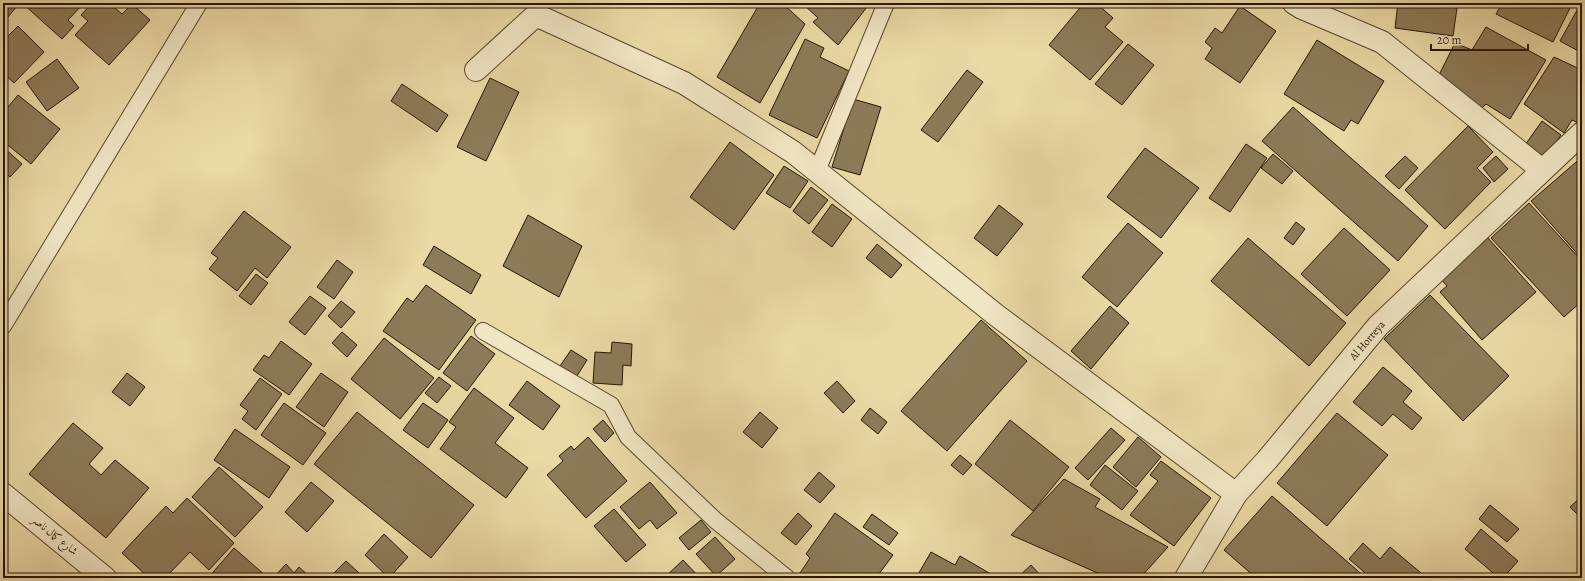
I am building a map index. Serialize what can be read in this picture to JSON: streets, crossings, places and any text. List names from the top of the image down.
{
  "streets": {
    "street": ["Al Horreya", "شارع كمال ناصر"]
  },
  "scale_bar": "20 m"
}
